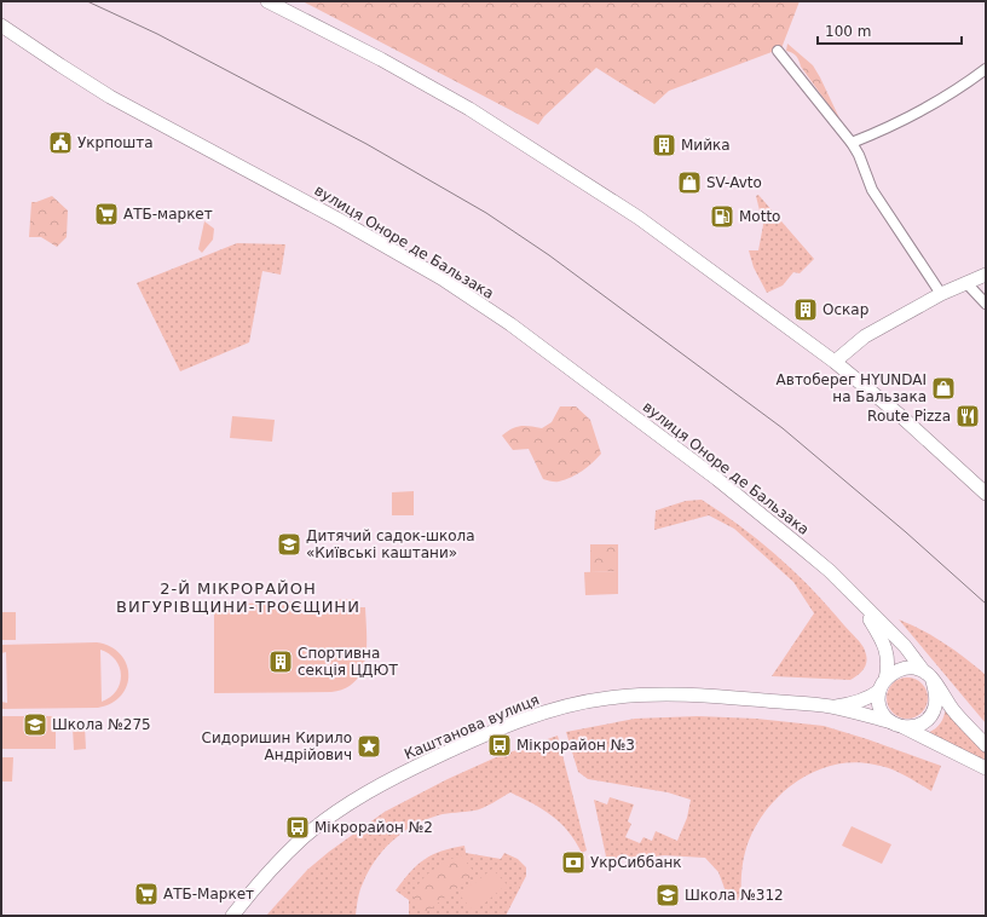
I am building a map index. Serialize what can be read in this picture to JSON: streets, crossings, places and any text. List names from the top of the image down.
{
  "streets": {
    "street": ["вулиця Оноре де Бальзака", "Каштанова вулиця"]
  },
  "crossings": [
    ["вулиця Оноре де Бальзака", "Каштанова вулиця"]
  ],
  "districts": ["2-Й МІКРОРАЙОН ВИГУРІВЩИНИ-ТРОЄЩИНИ"],
  "places": {
    "public building": ["Укрпошта"],
    "building": ["Мийка", "Оскар", "Спортивна секція ЦДЮТ"],
    "shop": ["SV-Avto", "Автоберег HYUNDAI на Бальзака"],
    "supermarket": ["АТБ-маркет", "АТБ-Маркет"],
    "fuel station": ["Motto"],
    "restaurant": ["Route Pizza"],
    "school or university": ["Дитячий садок-школа «Київські каштани»", "Школа №275", "Школа №312"],
    "bus stop": ["Мікрорайон №3", "Мікрорайон №2"],
    "place": ["Сидоришин Кирило Андрійович"],
    "bank": ["УкрСиббанк"]
  },
  "scale_bar": "100 m"
}
